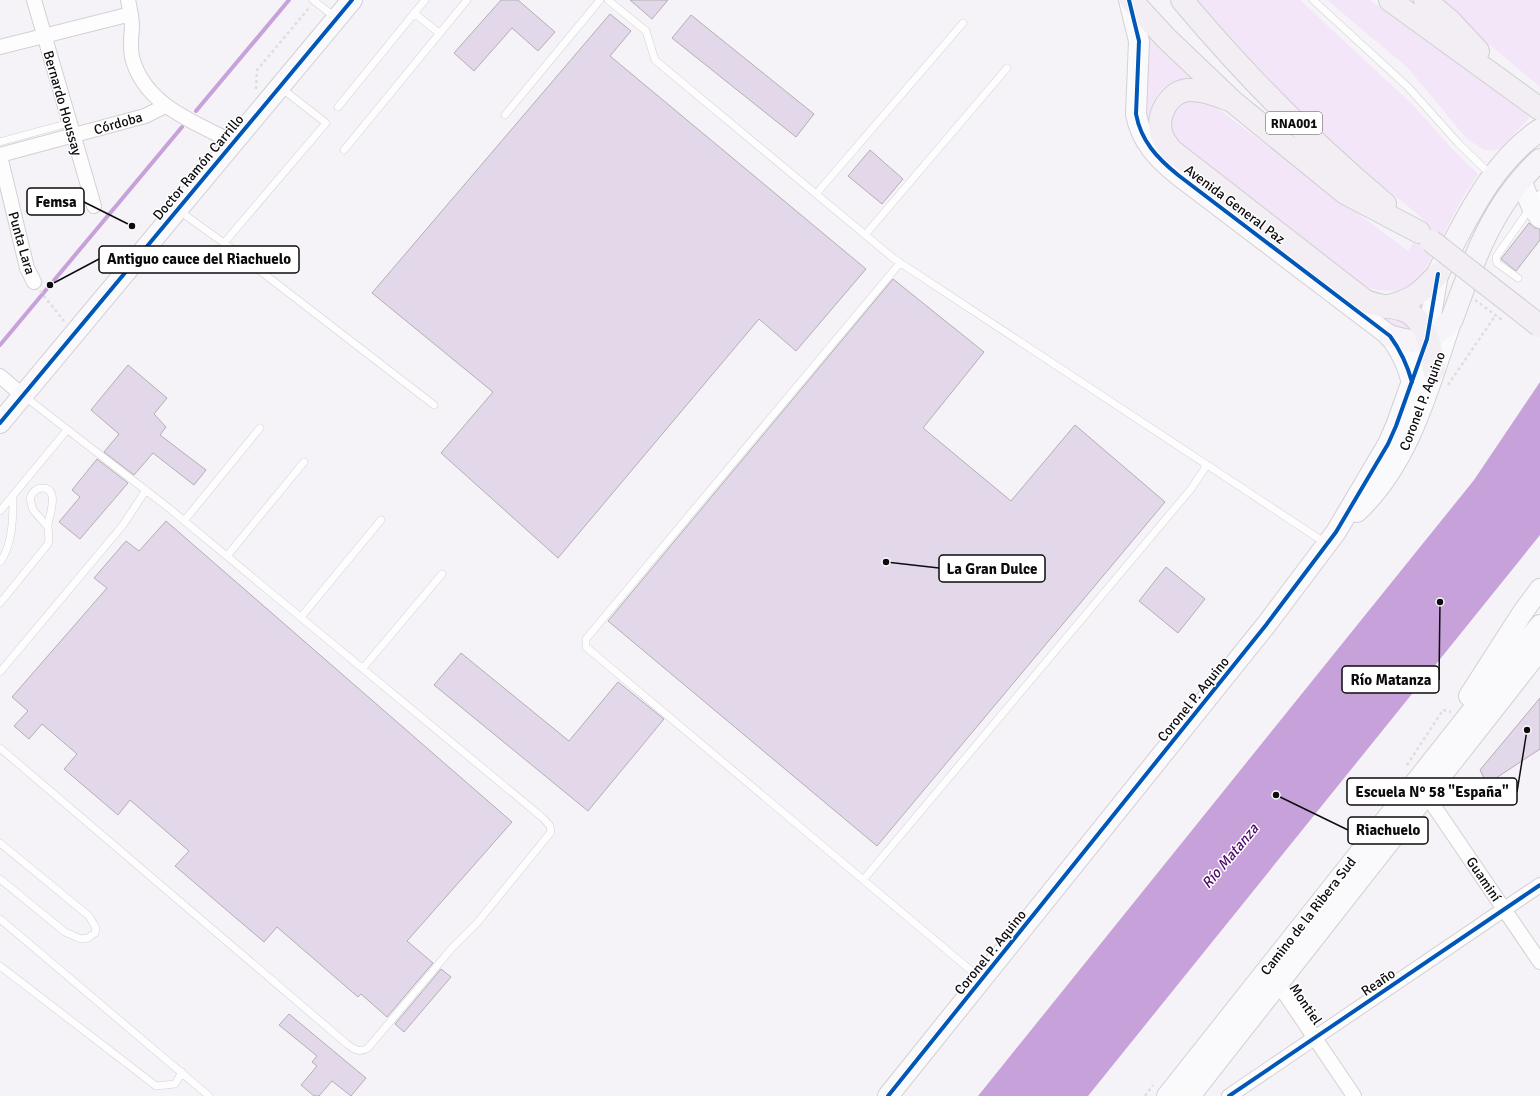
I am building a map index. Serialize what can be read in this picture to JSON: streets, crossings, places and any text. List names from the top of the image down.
{
  "streets": {
    "highway": ["RNA001"],
    "street": [
      "Bernardo Houssay",
      "Córdoba",
      "Doctor Ramón Carrillo",
      "Avenida General Paz",
      "Punta Lara",
      "Coronel P. Aquino",
      "Guaminí",
      "Camino de la Ribera Sud",
      "Reaño",
      "Montiel"
    ]
  },
  "crossings": [
    ["Bernardo Houssay", "Córdoba"],
    ["Córdoba", "Punta Lara"],
    ["Avenida General Paz", "Coronel P. Aquino"],
    ["Guaminí", "Camino de la Ribera Sud"],
    ["Guaminí", "Reaño"],
    ["Camino de la Ribera Sud", "Montiel"],
    ["Reaño", "Montiel"]
  ],
  "water": ["Río Matanza"],
  "places": [
    "Femsa",
    "Antiguo cauce del Riachuelo",
    "La Gran Dulce",
    "Río Matanza",
    "Escuela N° 58 \"España\"",
    "Riachuelo"
  ]
}
